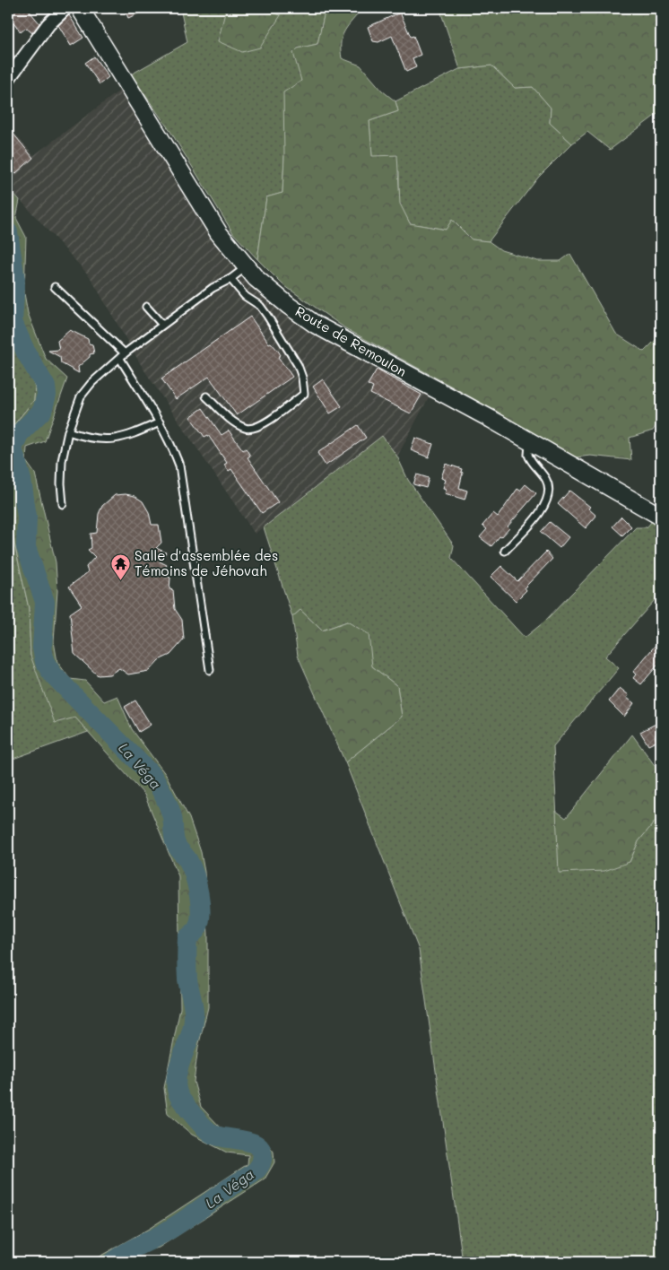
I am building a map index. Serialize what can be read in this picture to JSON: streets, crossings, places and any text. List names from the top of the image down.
{
  "streets": {
    "main road": ["Route de Remoulon"]
  },
  "water": ["La Véga"],
  "places": {
    "temple": ["Salle d'assemblée des Témoins de Jéhovah"]
  }
}
